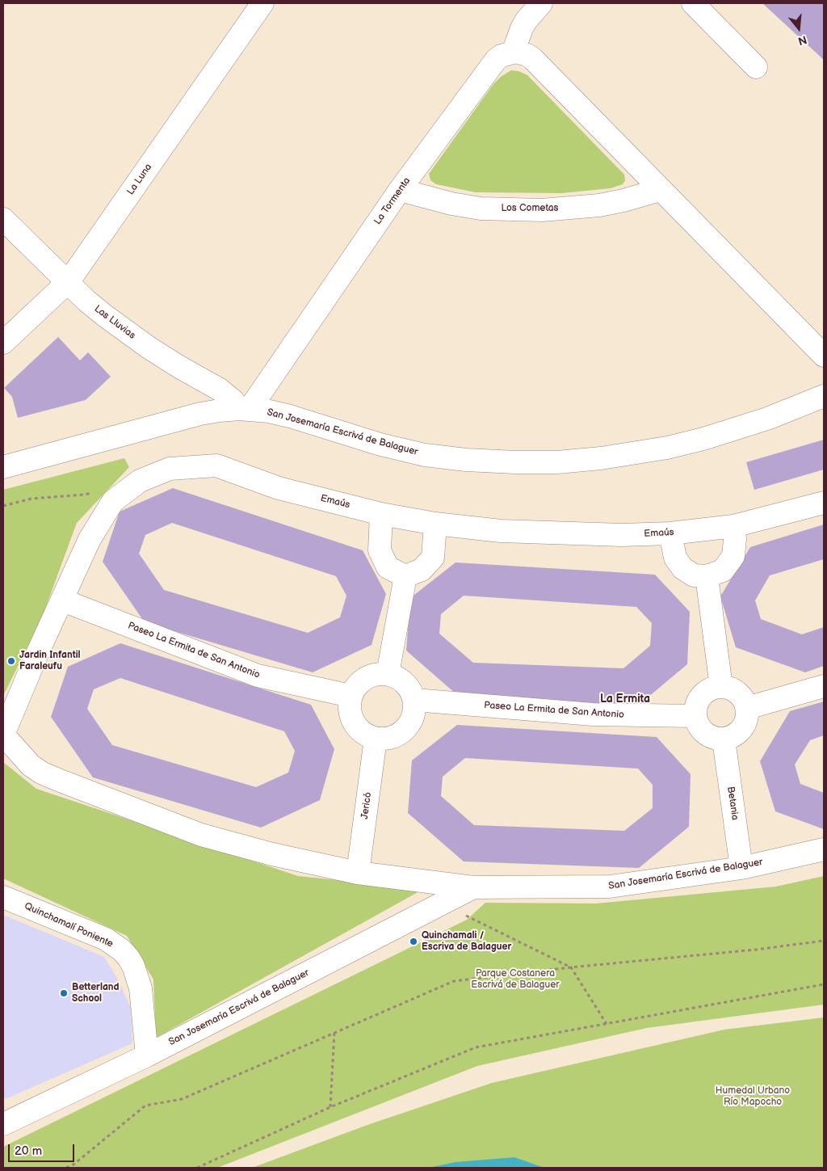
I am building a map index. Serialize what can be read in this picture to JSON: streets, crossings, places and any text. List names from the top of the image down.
{
  "streets": {
    "street": [
      "La Luna",
      "La Tormenta",
      "Los Cometas",
      "Las Lluvias",
      "San Josemaría Escrivá de Balaguer",
      "Emaús",
      "Paseo La Ermita de San Antonio",
      "Betania",
      "Jericó",
      "Quinchamalí Poniente"
    ]
  },
  "crossings": [
    ["La Luna", "Las Lluvias"],
    ["La Tormenta", "Los Cometas"],
    ["La Tormenta", "Las Lluvias"],
    ["La Tormenta", "San Josemaría Escrivá de Balaguer"],
    ["Las Lluvias", "San Josemaría Escrivá de Balaguer"],
    ["San Josemaría Escrivá de Balaguer", "Emaús"],
    ["San Josemaría Escrivá de Balaguer", "Betania"],
    ["San Josemaría Escrivá de Balaguer", "Jericó"],
    ["San Josemaría Escrivá de Balaguer", "Quinchamalí Poniente"],
    ["Emaús", "Paseo La Ermita de San Antonio"],
    ["Paseo La Ermita de San Antonio", "Betania"],
    ["Paseo La Ermita de San Antonio", "Jericó"]
  ],
  "districts": ["La Ermita"],
  "parks": ["Parque Costanera Escrivá de Balaguer", "Humedal Urbano Río Mapocho"],
  "places": ["Jardin Infantil Faraleufu", "Quinchamali / Escriva de Balaguer", "Betterland School"],
  "scale_bar": "20 m",
  "north": "bottom"
}
